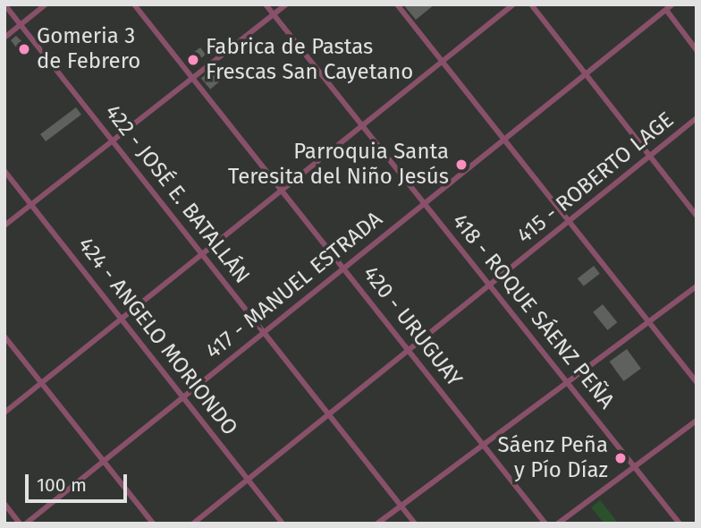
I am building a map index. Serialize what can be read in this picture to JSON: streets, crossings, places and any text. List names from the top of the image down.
{
  "streets": {
    "street": [
      "415 - ROBERTO LAGE",
      "422 - JOSÉ E. BATALLÁN",
      "417 - MANUEL ESTRADA",
      "418 - ROQUE SÁENZ PEÑA",
      "420 - URUGUAY",
      "424 - ANGELO MORIONDO"
    ]
  },
  "crossings": [
    ["415 - ROBERTO LAGE", "422 - JOSÉ E. BATALLÁN"],
    ["415 - ROBERTO LAGE", "418 - ROQUE SÁENZ PEÑA"],
    ["415 - ROBERTO LAGE", "420 - URUGUAY"],
    ["415 - ROBERTO LAGE", "424 - ANGELO MORIONDO"],
    ["422 - JOSÉ E. BATALLÁN", "417 - MANUEL ESTRADA"],
    ["417 - MANUEL ESTRADA", "418 - ROQUE SÁENZ PEÑA"],
    ["417 - MANUEL ESTRADA", "420 - URUGUAY"],
    ["417 - MANUEL ESTRADA", "424 - ANGELO MORIONDO"]
  ],
  "places": [
    "Gomeria 3 de Febrero",
    "Fabrica de Pastas Frescas San Cayetano",
    "Parroquia Santa Teresita del Niño Jesús",
    "Sáenz Peña y Pío Díaz"
  ],
  "scale_bar": "100 m"
}
